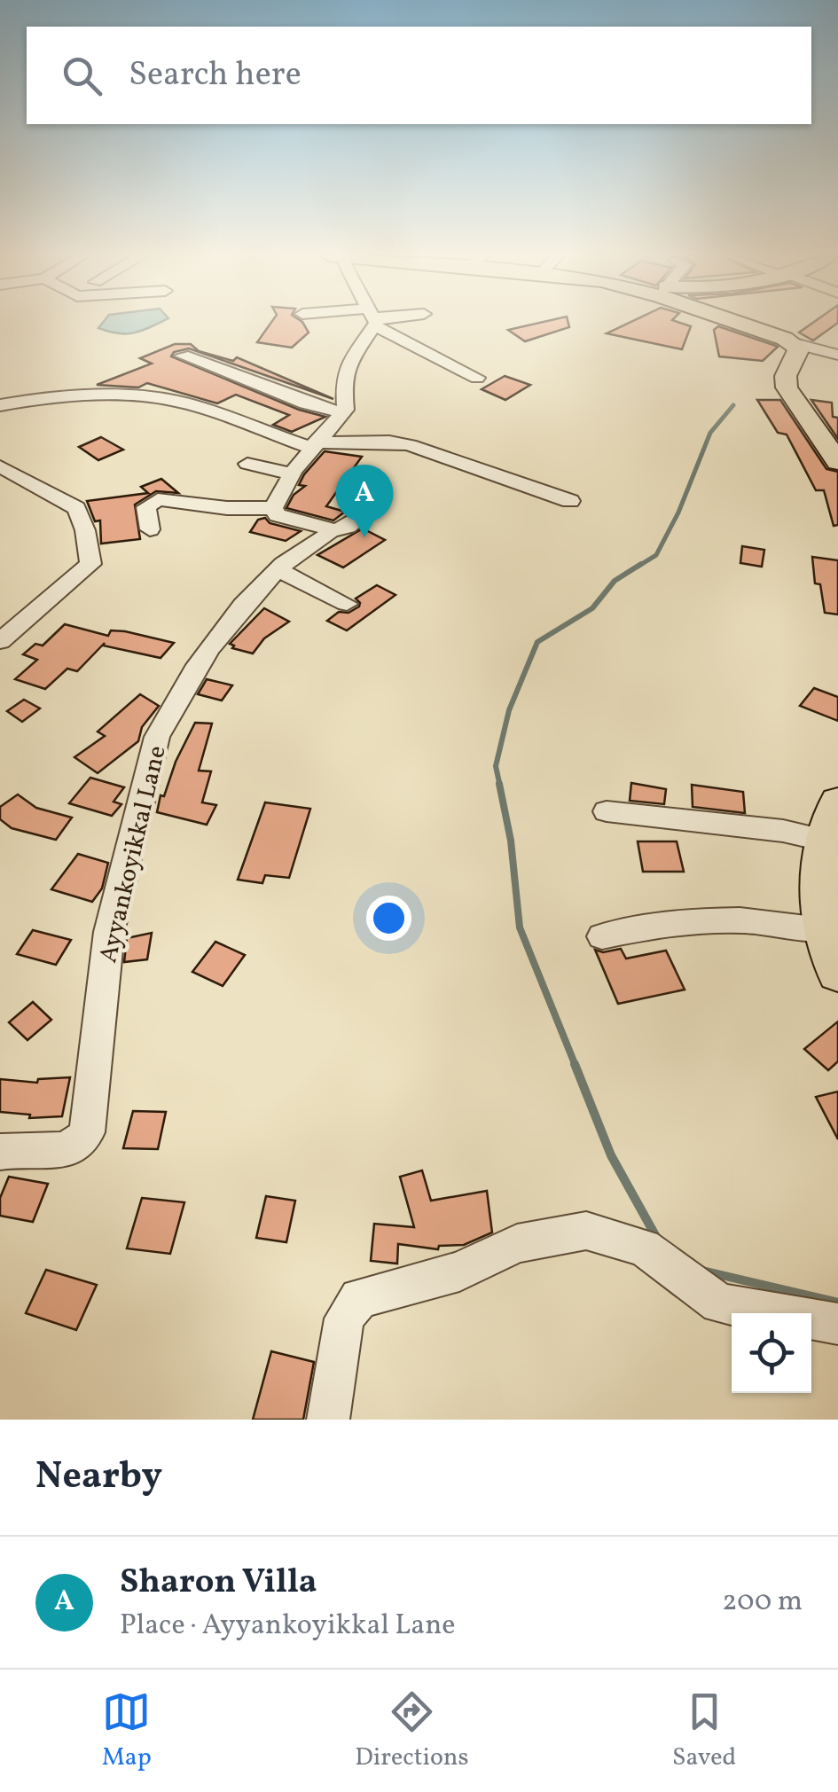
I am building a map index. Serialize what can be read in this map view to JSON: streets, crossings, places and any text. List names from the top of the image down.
{
  "streets": {
    "street": ["Ayyankoyikkal Lane"]
  },
  "page": {
    "search": "Search here",
    "pins": "A",
    "heading": "Nearby",
    "list": [
      {
        "mark": "A",
        "name": "Sharon Villa",
        "note": "Place · Ayyankoyikkal Lane",
        "value": "200 m"
      }
    ],
    "nav": ["Map", "Directions", "Saved"]
  }
}
